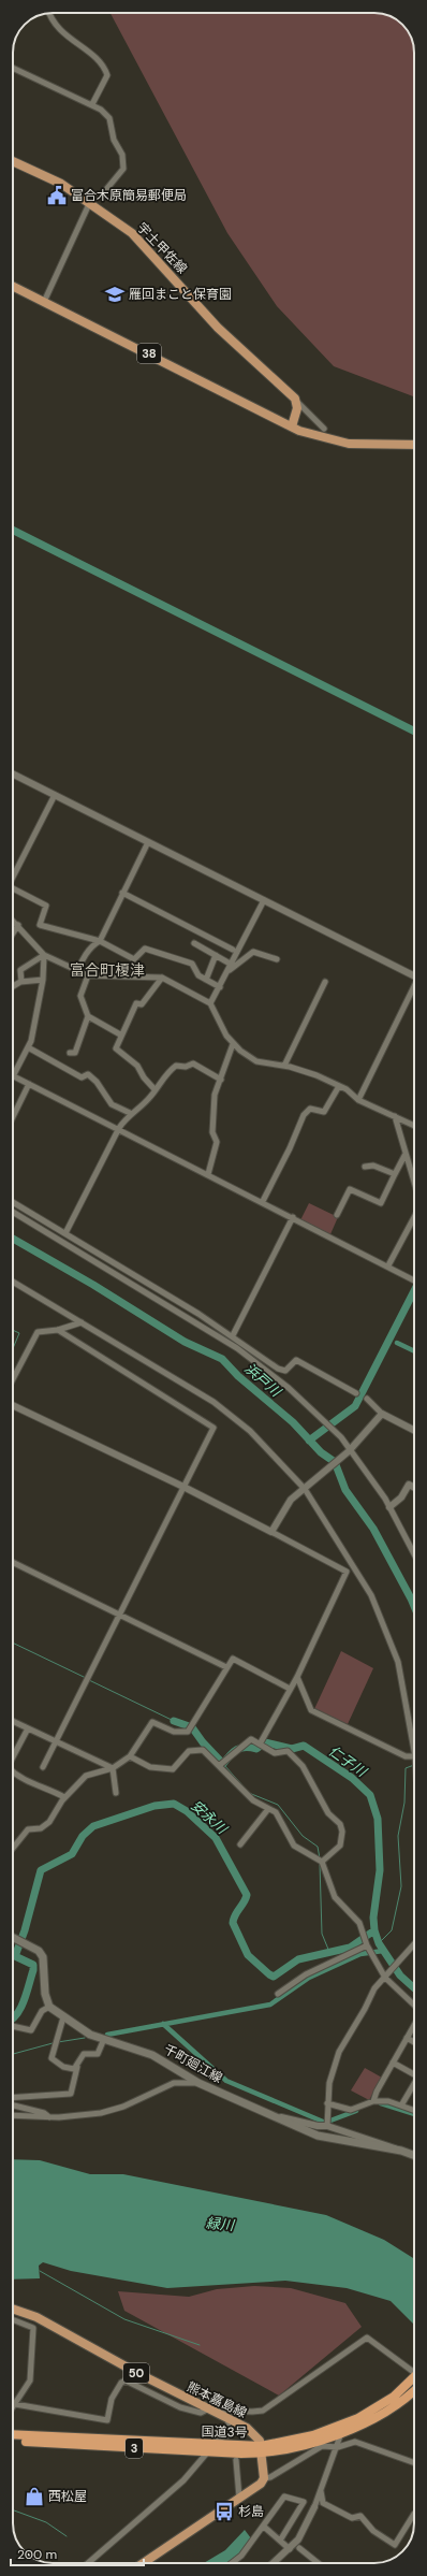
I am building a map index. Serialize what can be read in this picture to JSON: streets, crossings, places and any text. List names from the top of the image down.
{
  "streets": {
    "highway": ["国道3号", "3"],
    "main road": [
      "宇土甲佐線",
      "38",
      "千町廻江線",
      "50",
      "熊本嘉島線"
    ]
  },
  "crossings": [
    ["熊本嘉島線", "国道3号"]
  ],
  "districts": ["富合町榎津"],
  "water": [
    "浜戸川",
    "仁子川",
    "安永川",
    "緑川"
  ],
  "places": {
    "public building": ["富合木原簡易郵便局"],
    "school or university": ["雁回まこと保育園"],
    "shop": ["西松屋"],
    "bus stop": ["杉島"]
  },
  "scale_bar": "200 m"
}
